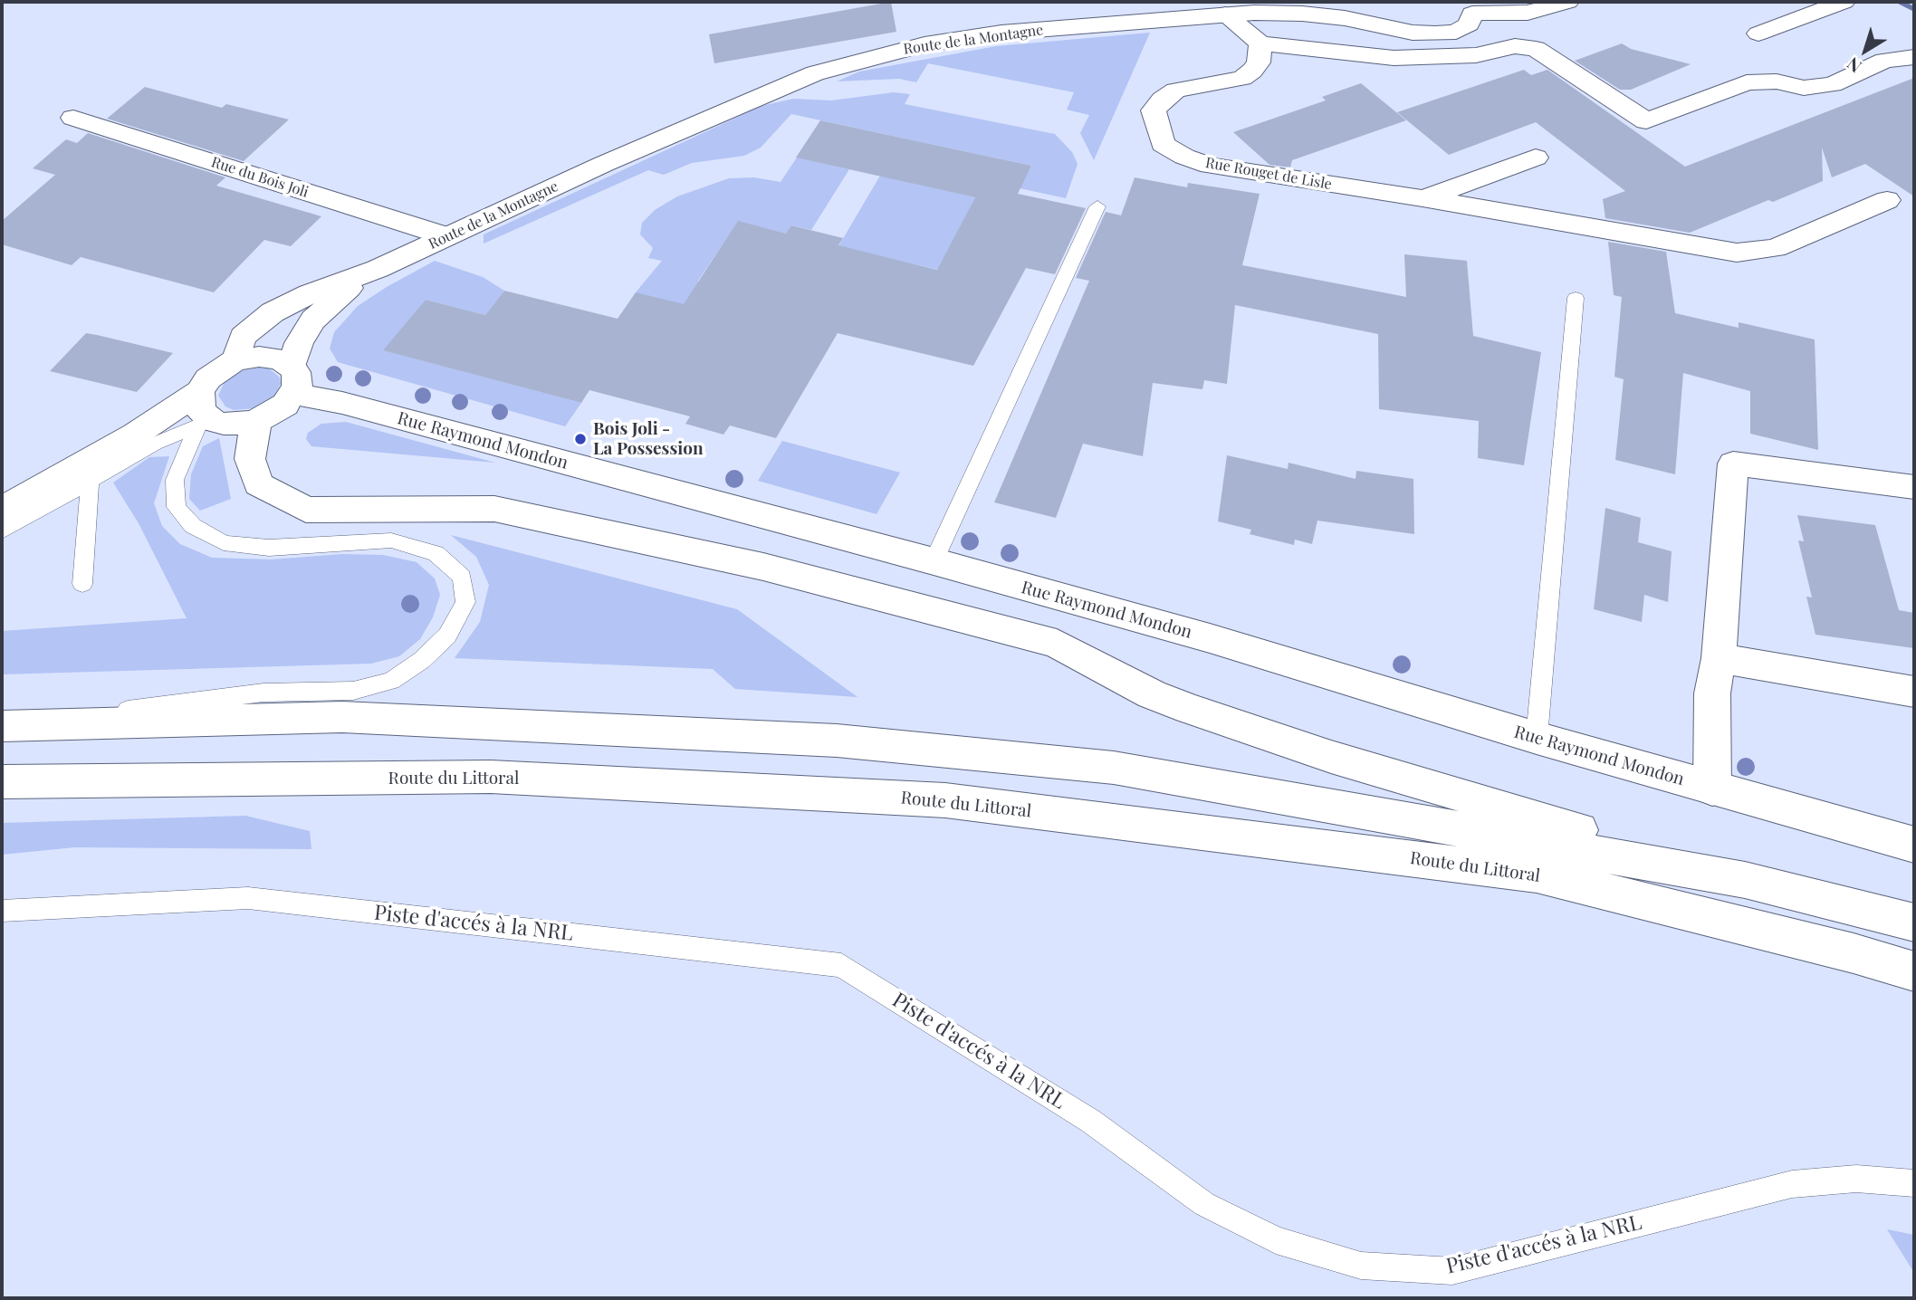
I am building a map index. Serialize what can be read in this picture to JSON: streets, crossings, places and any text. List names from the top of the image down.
{
  "streets": {
    "main road": [
      "Route de la Montagne",
      "Rue Rouget de Lisle",
      "Rue du Bois Joli",
      "Rue Raymond Mondon",
      "Route du Littoral"
    ],
    "lane": ["Piste d'accés à la NRL"]
  },
  "crossings": [
    ["Route de la Montagne", "Rue du Bois Joli"],
    ["Route de la Montagne", "Rue Raymond Mondon"]
  ],
  "places": ["Bois Joli - La Possession"],
  "north": "bottom left"
}
